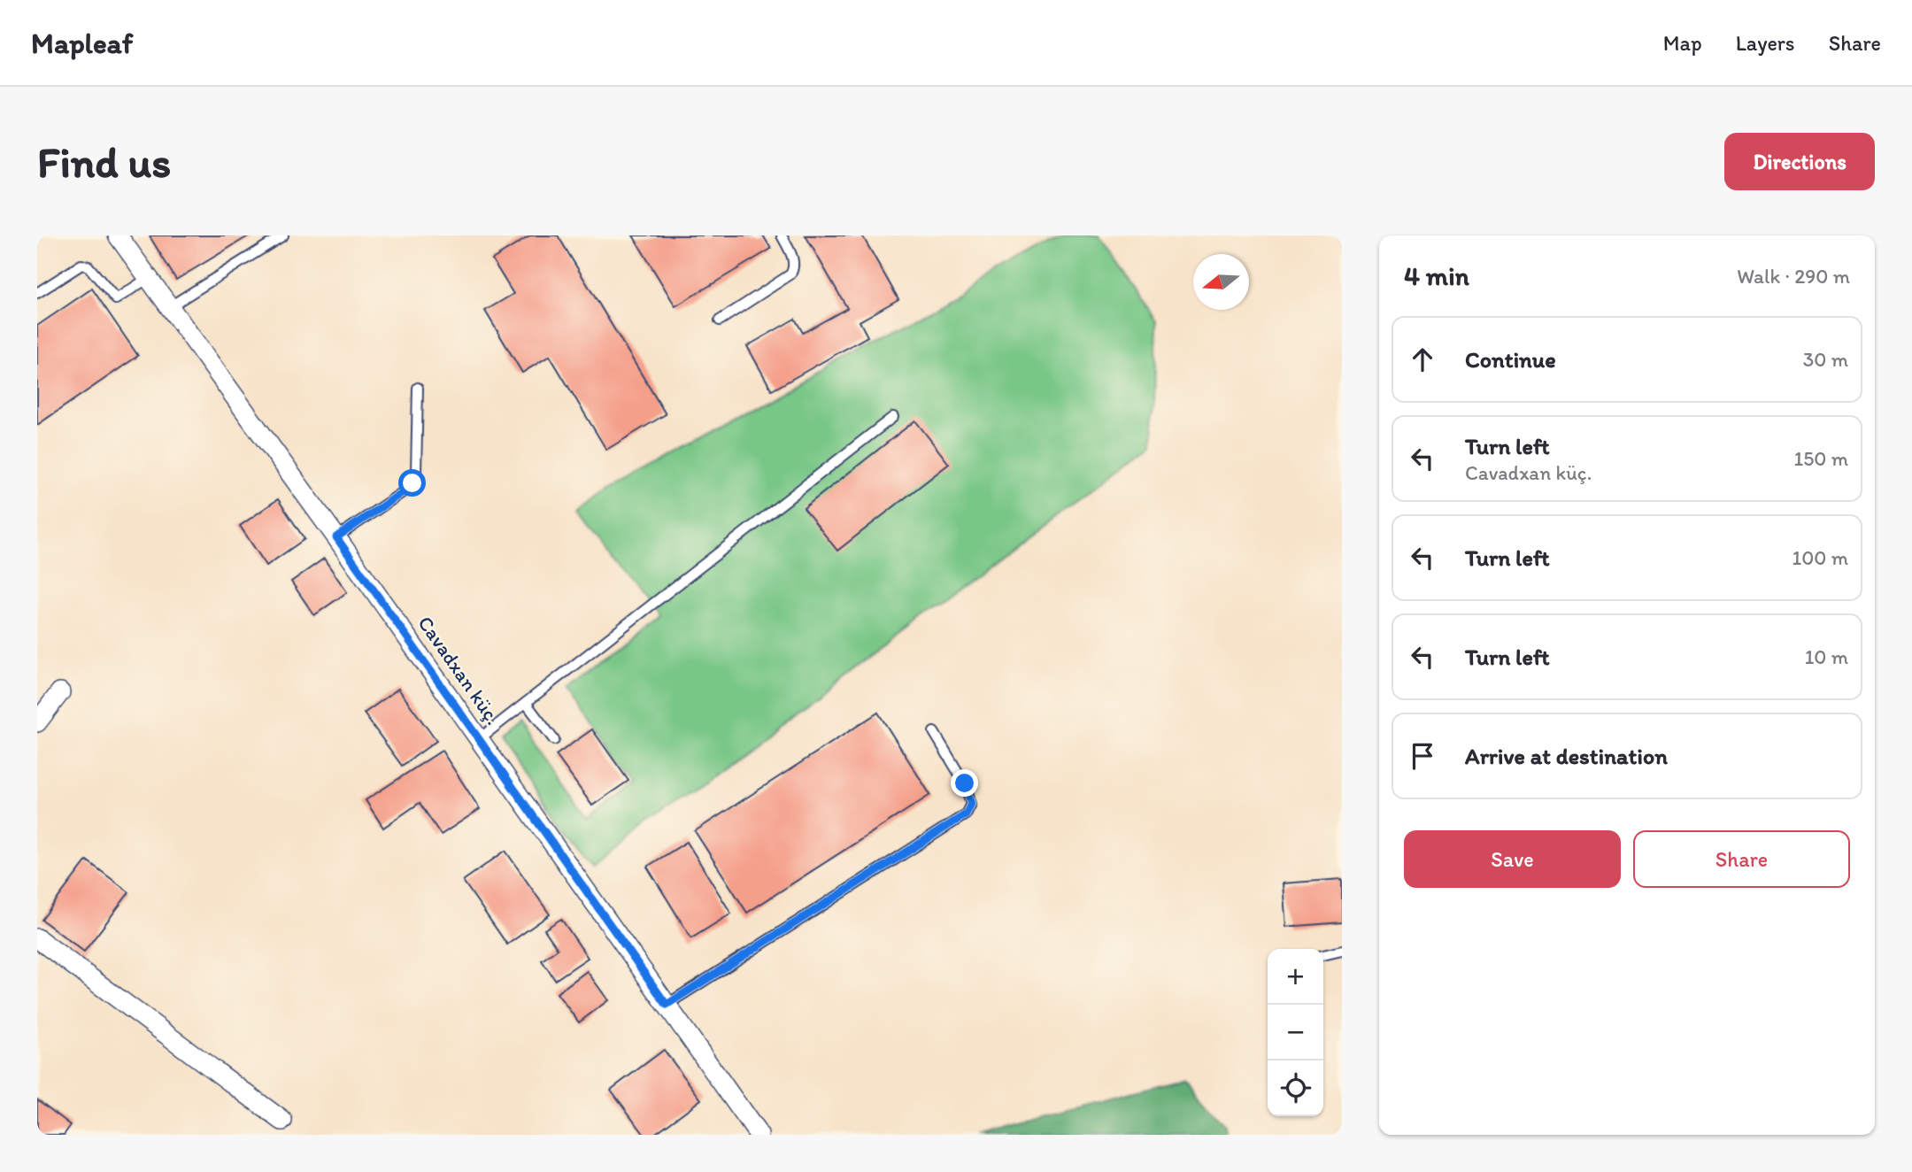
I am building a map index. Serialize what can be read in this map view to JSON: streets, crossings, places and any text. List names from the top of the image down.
{
  "streets": {
    "street": ["Cavadxan küç."]
  },
  "north": "left",
  "page": {
    "header": "Mapleaf",
    "nav": ["Map", "Layers", "Share"],
    "buttons": [
      "Directions",
      ["Save", "Share"]
    ],
    "title": "Find us",
    "heading": ["4 min", "Walk · 290 m"],
    "list": [
      ["Continue", "30 m"],
      ["Turn left", "Cavadxan küç.", "150 m"],
      ["Turn left", "100 m"],
      ["Turn left", "10 m"],
      "Arrive at destination"
    ],
    "map_buttons": ["+", "−"]
  }
}
